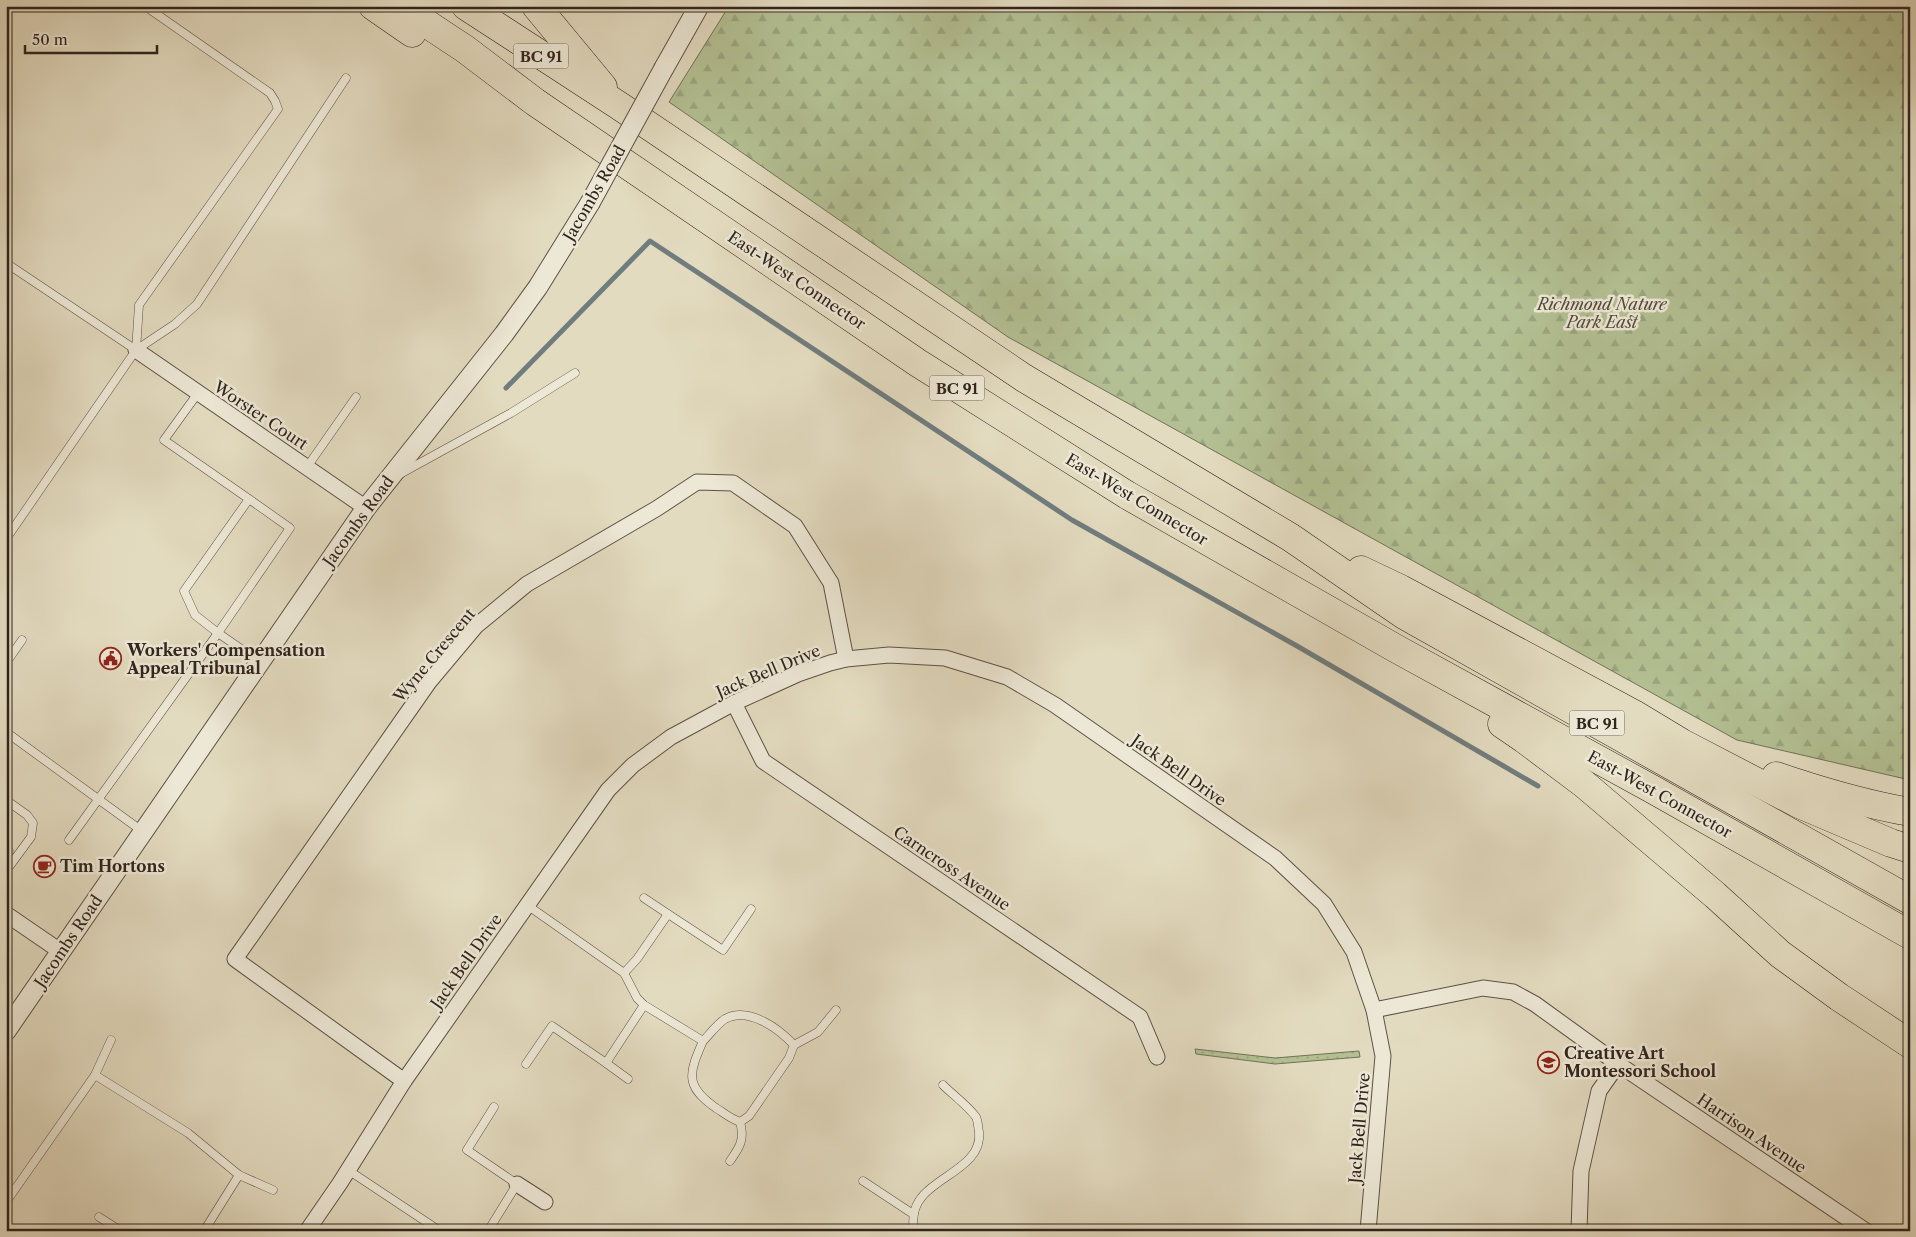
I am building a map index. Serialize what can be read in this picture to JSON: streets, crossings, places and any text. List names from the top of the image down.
{
  "streets": {
    "highway": ["BC 91", "East-West Connector"],
    "street": [
      "Jacombs Road",
      "Worster Court",
      "Wyne Crescent",
      "Jack Bell Drive",
      "Carncross Avenue",
      "Harrison Avenue"
    ]
  },
  "crossings": [
    ["Jacombs Road", "Worster Court"],
    ["Wyne Crescent", "Jack Bell Drive"],
    ["Jack Bell Drive", "Carncross Avenue"],
    ["Jack Bell Drive", "Harrison Avenue"]
  ],
  "parks": ["Richmond Nature Park East"],
  "places": {
    "public building": ["Workers' Compensation Appeal Tribunal"],
    "cafe": ["Tim Hortons"],
    "school or university": ["Creative Art Montessori School"]
  },
  "scale_bar": "50 m"
}
